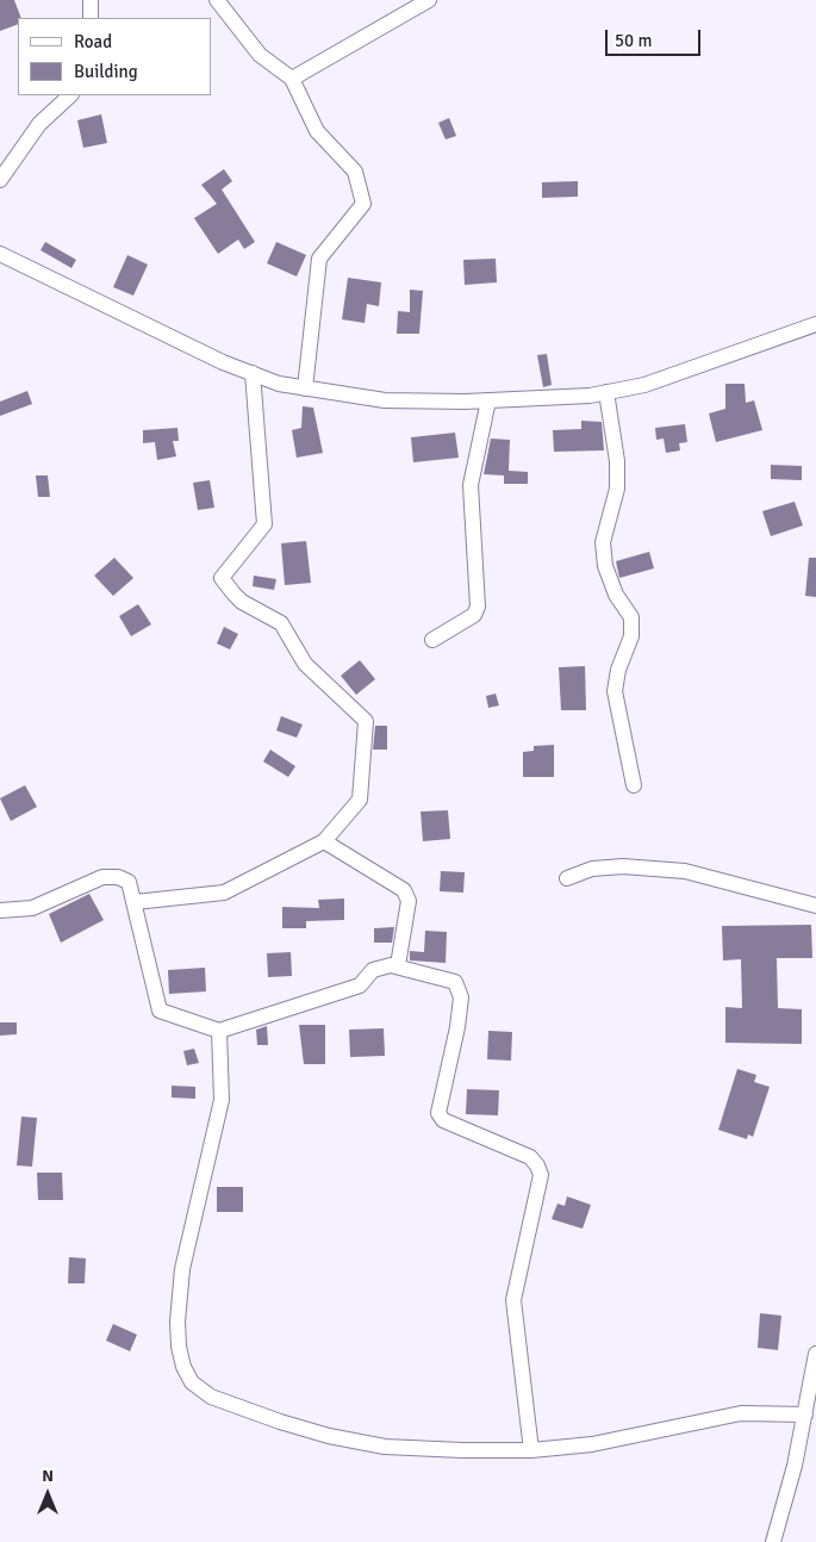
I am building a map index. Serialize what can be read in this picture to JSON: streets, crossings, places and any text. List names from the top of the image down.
{
  "legend": ["Road", "Building"],
  "scale_bar": "50 m",
  "north": "top"
}
